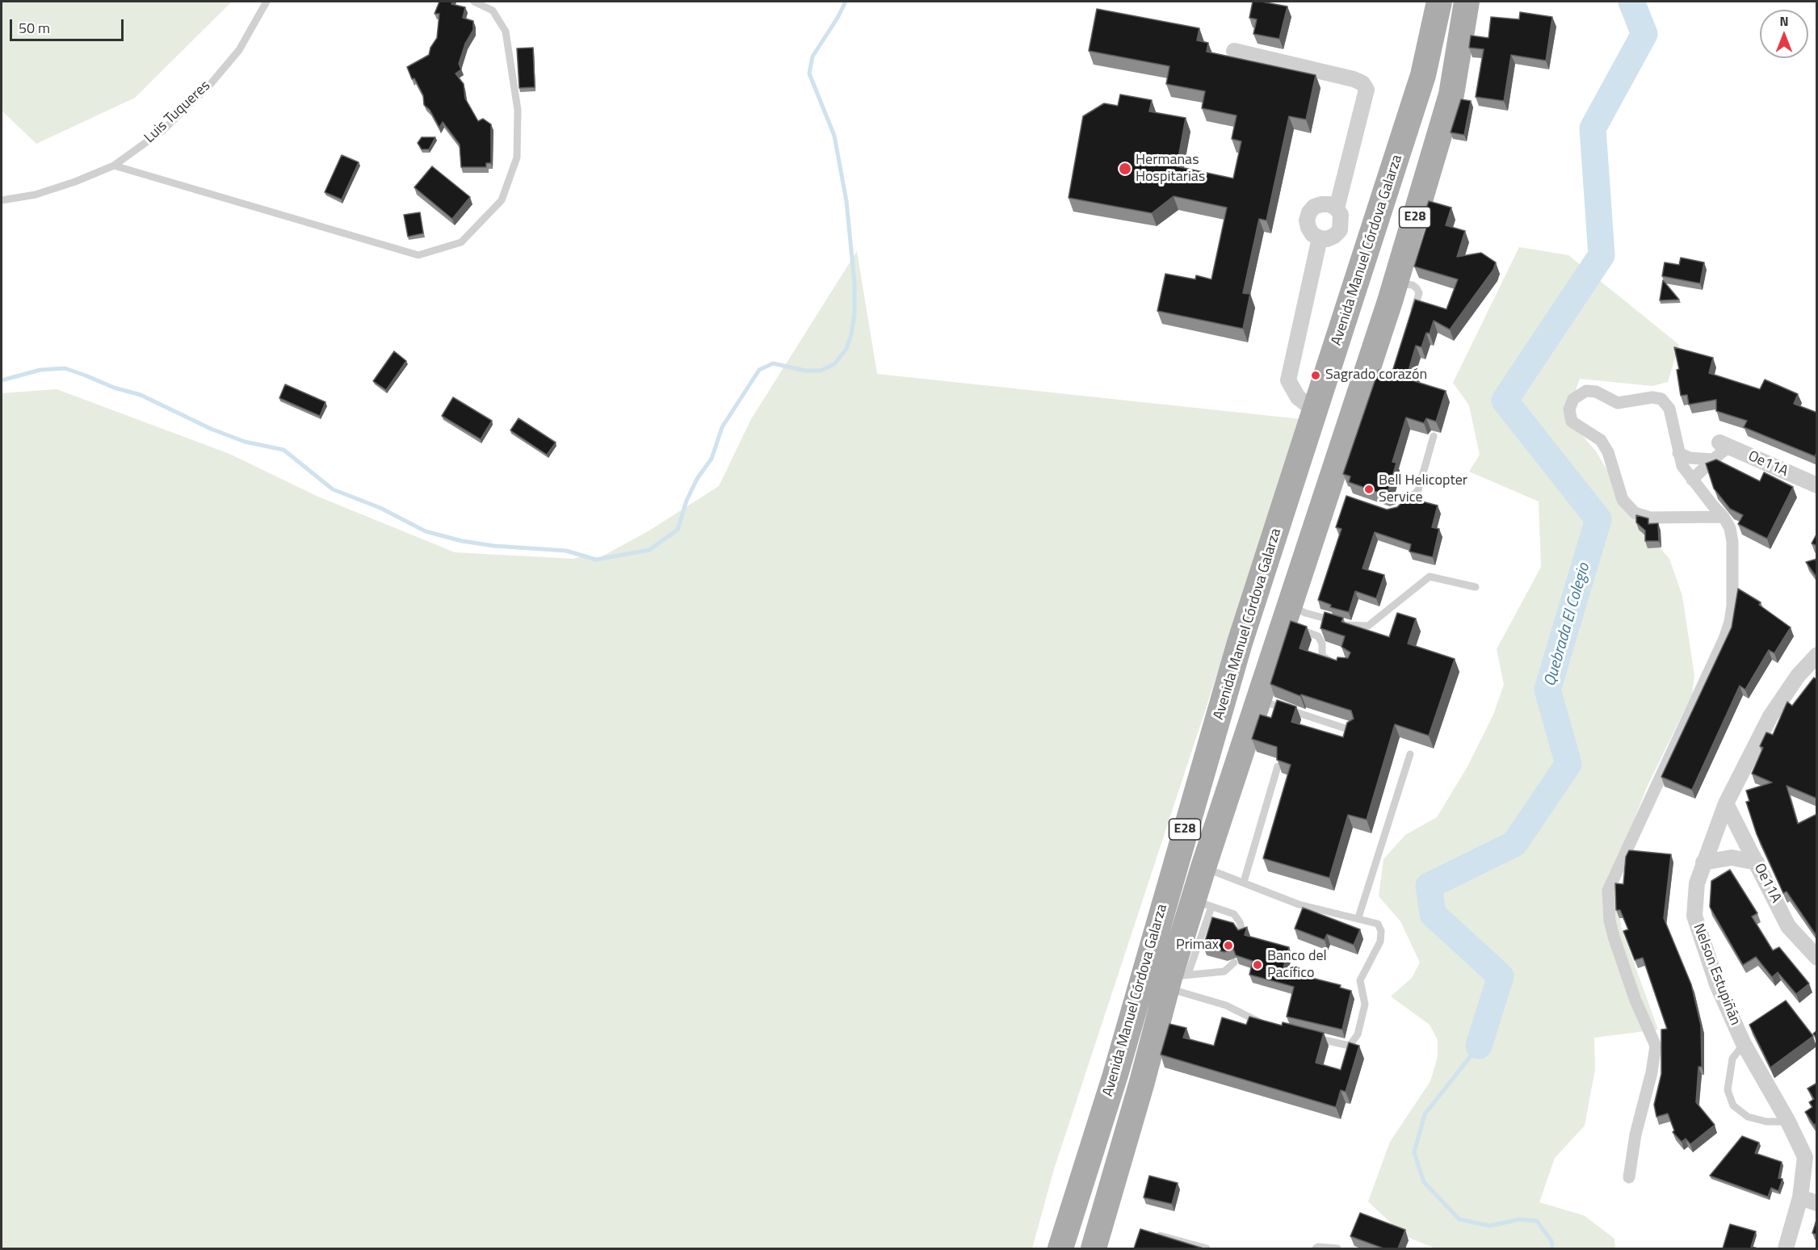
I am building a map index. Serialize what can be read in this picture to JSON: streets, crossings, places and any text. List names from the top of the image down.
{
  "streets": {
    "main road": ["E28", "Avenida Manuel Córdova Galarza"],
    "street": ["Oe11A", "Nelson Estupiñán"],
    "lane": ["Luis Tuqueres"]
  },
  "crossings": [
    ["Oe11A", "Nelson Estupiñán"]
  ],
  "water": ["Quebrada El Colegio"],
  "places": [
    "Hermanas Hospitarias",
    "Sagrado corazón",
    "Bell Helicopter Service",
    "Primax",
    "Banco del Pacífico"
  ],
  "scale_bar": "50 m",
  "north": "top"
}
